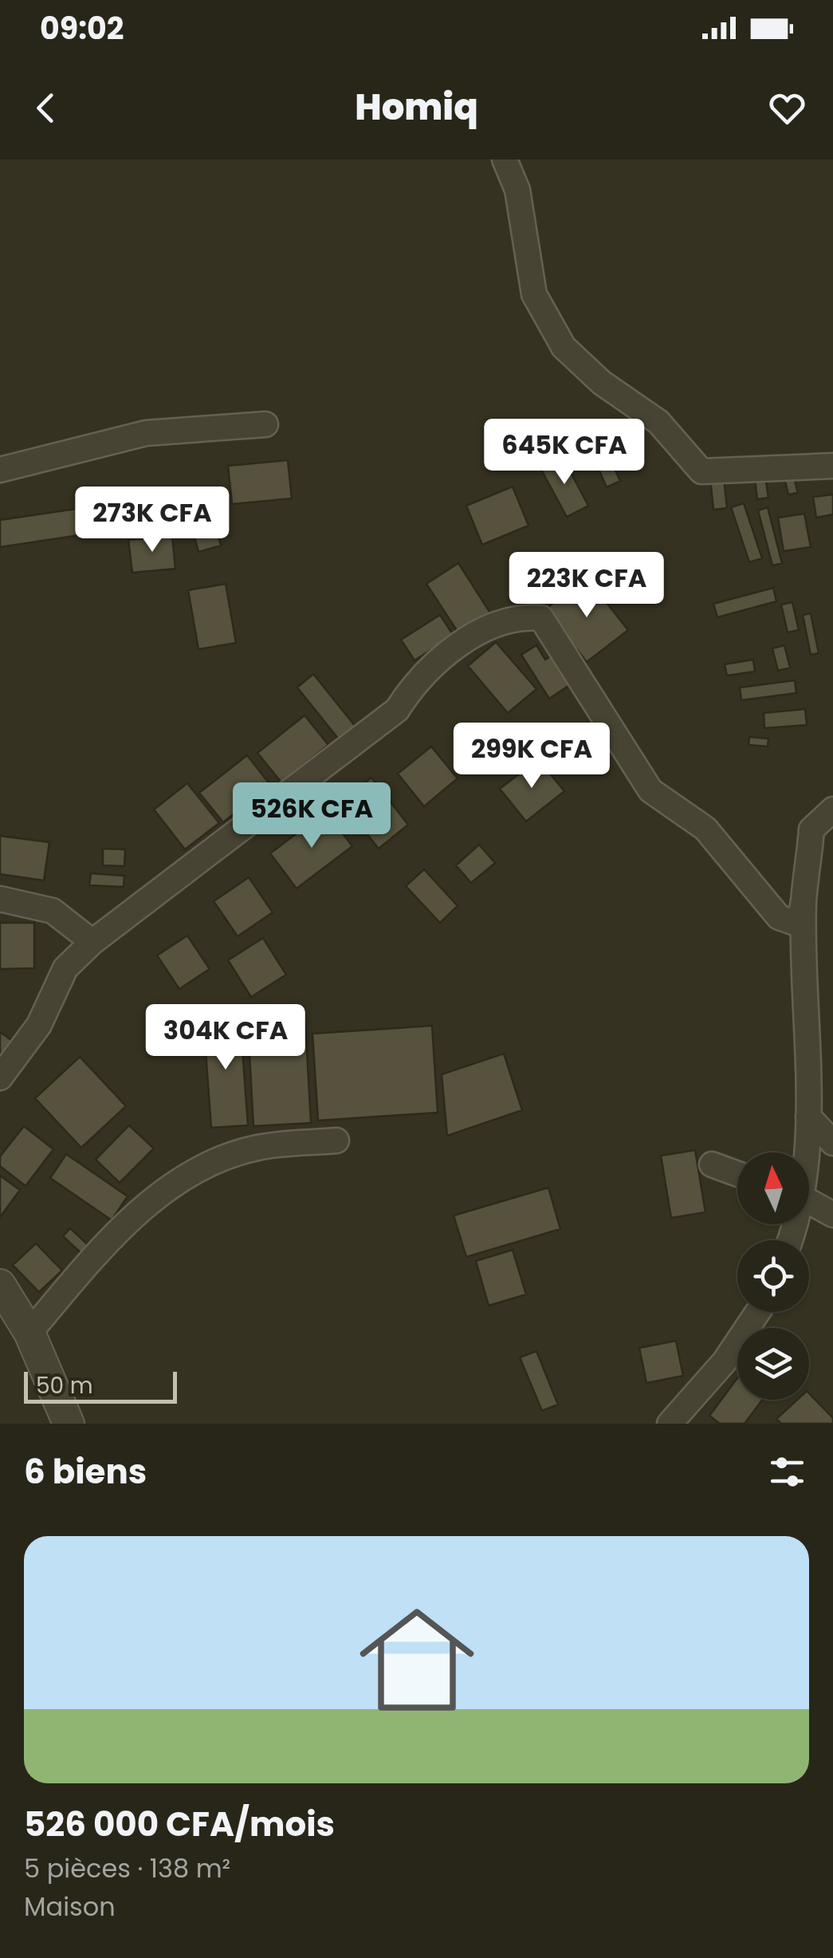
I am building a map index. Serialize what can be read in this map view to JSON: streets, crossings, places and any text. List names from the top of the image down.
{
  "scale_bar": "50 m",
  "north": "top",
  "page": {
    "status": "09:02",
    "header": "Homiq",
    "price": [
      "645K CFA",
      "273K CFA",
      "223K CFA",
      "299K CFA",
      "526K CFA",
      "304K CFA"
    ],
    "scale": "50 m",
    "heading": "6 biens",
    "list": [
      {
        "name": "526 000 CFA/mois",
        "note": "5 pièces · 138 m² · Maison"
      }
    ]
  }
}
